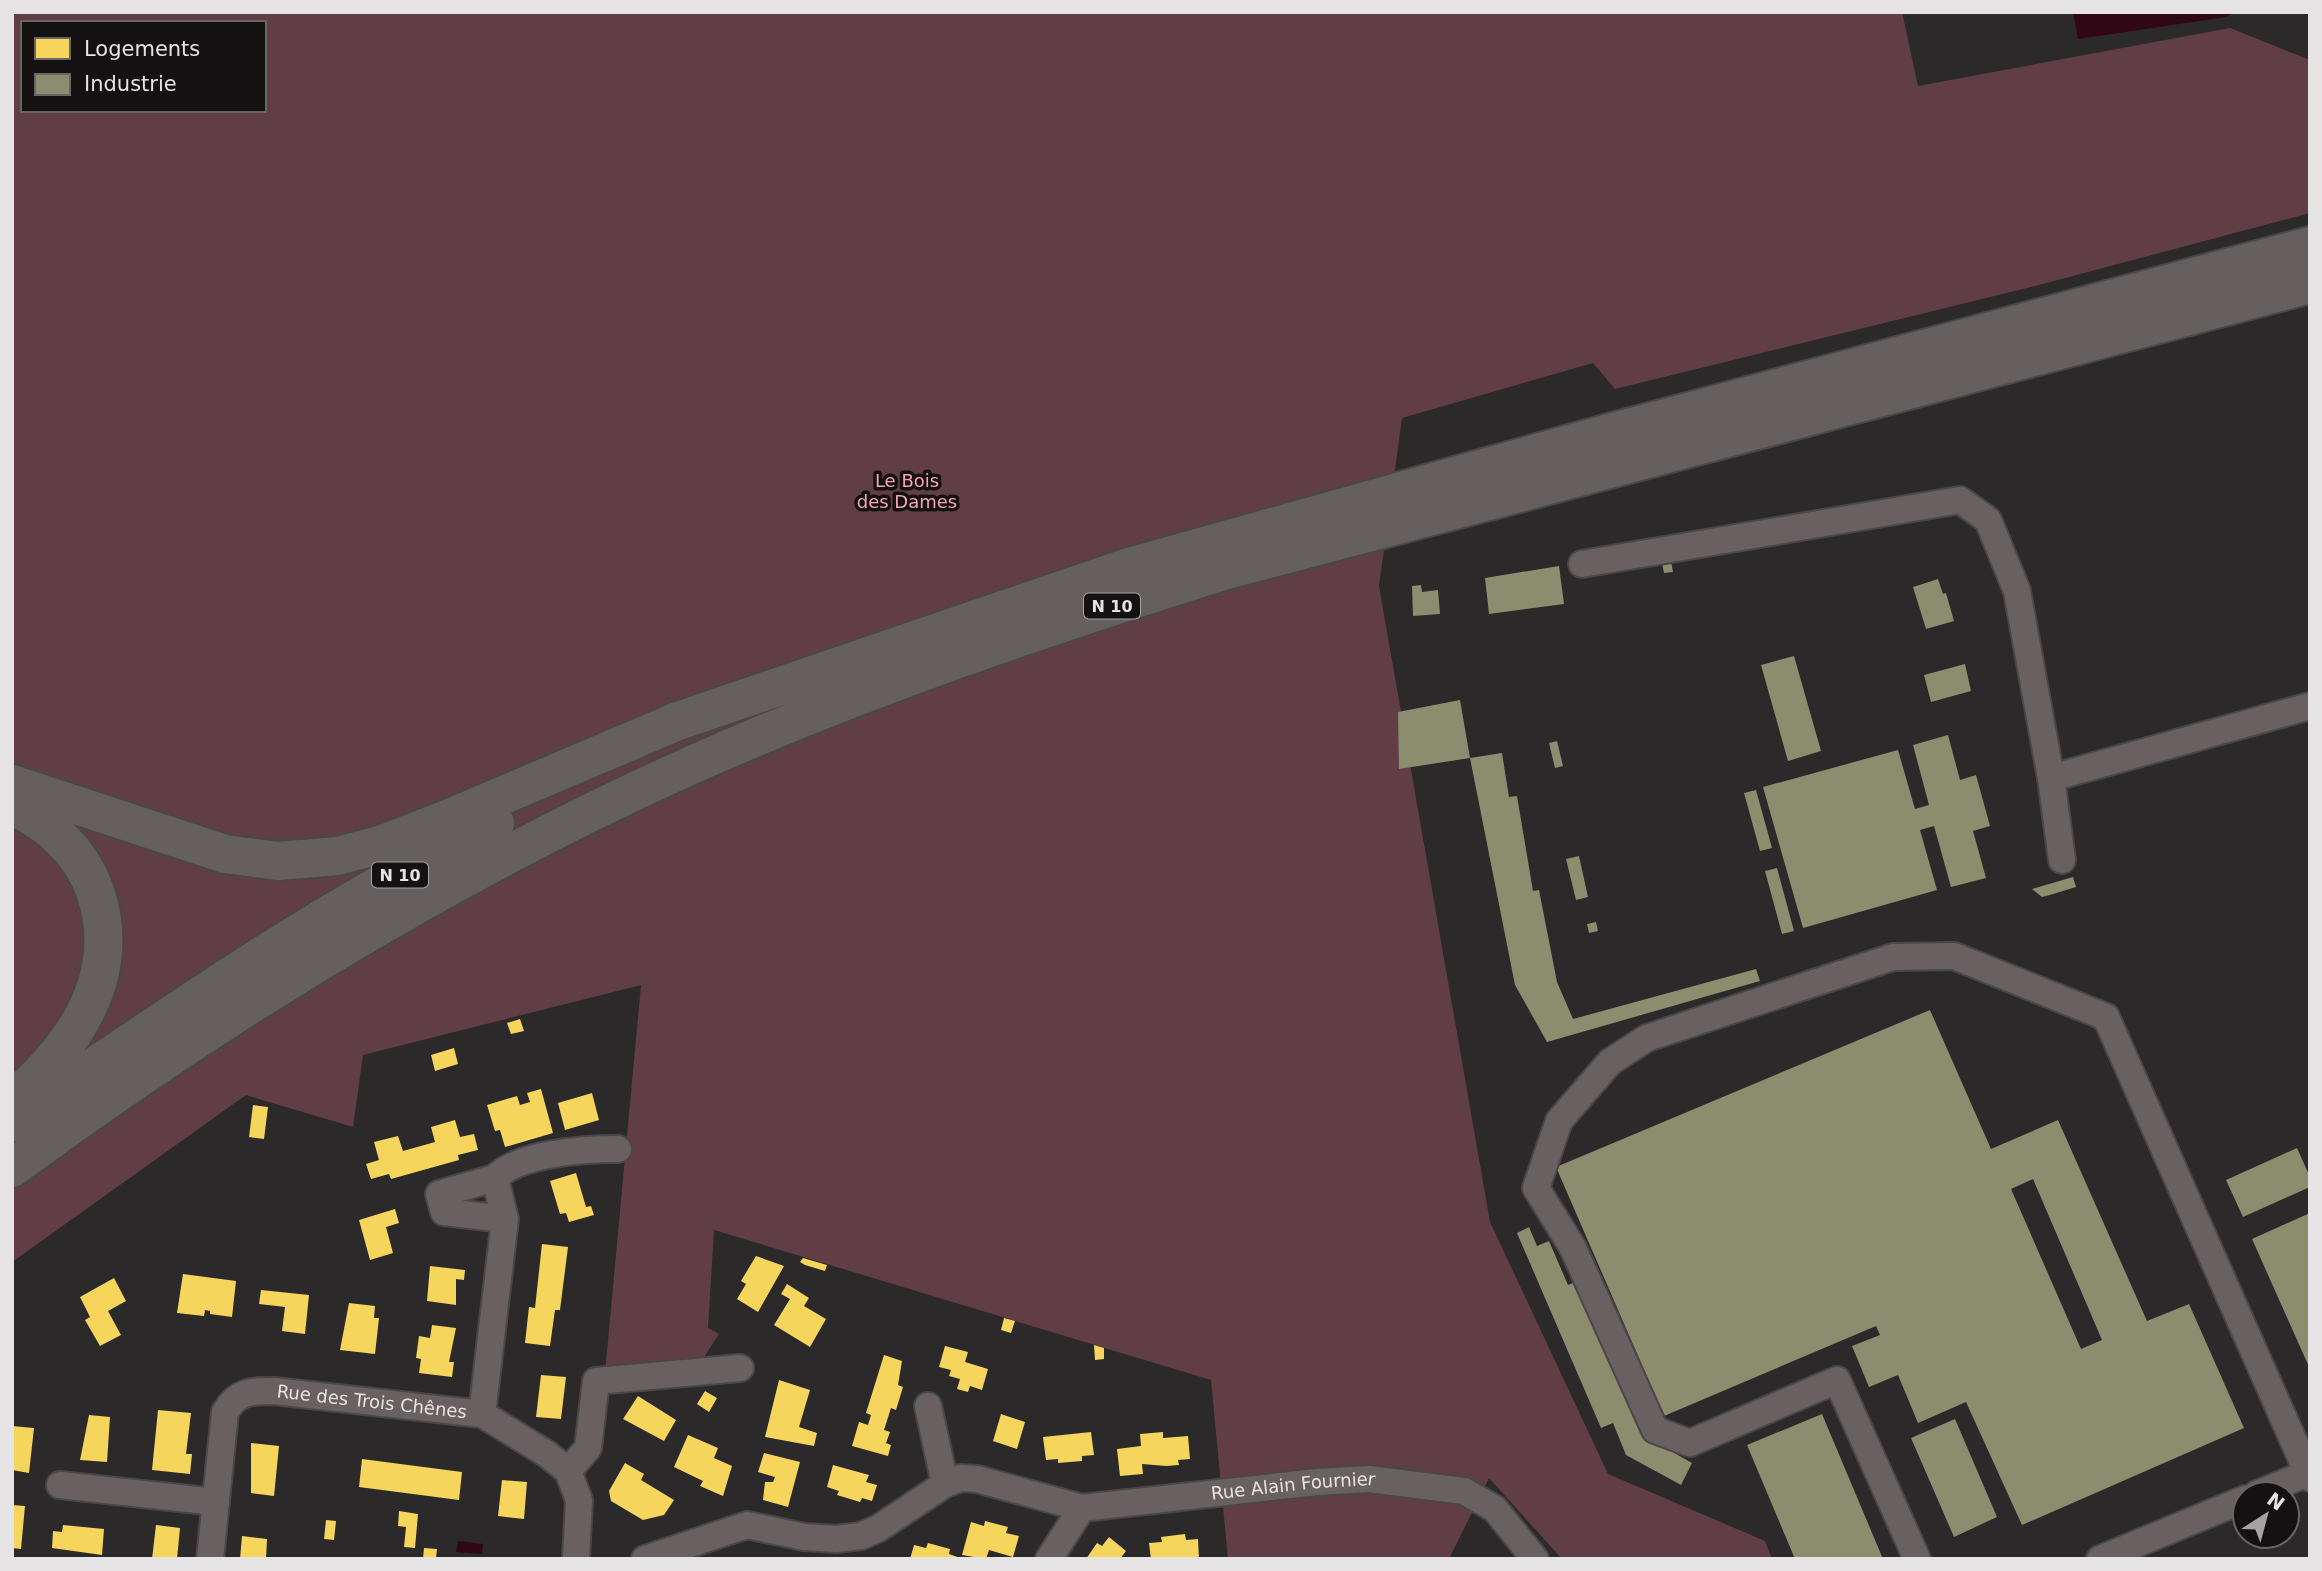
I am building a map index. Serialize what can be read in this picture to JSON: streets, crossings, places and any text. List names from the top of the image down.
{
  "streets": {
    "highway": ["N 10"],
    "street": ["Rue des Trois Chênes", "Rue Alain Fournier"]
  },
  "parks": ["Le Bois des Dames"],
  "legend": ["Logements", "Industrie"],
  "north": "top right"
}
